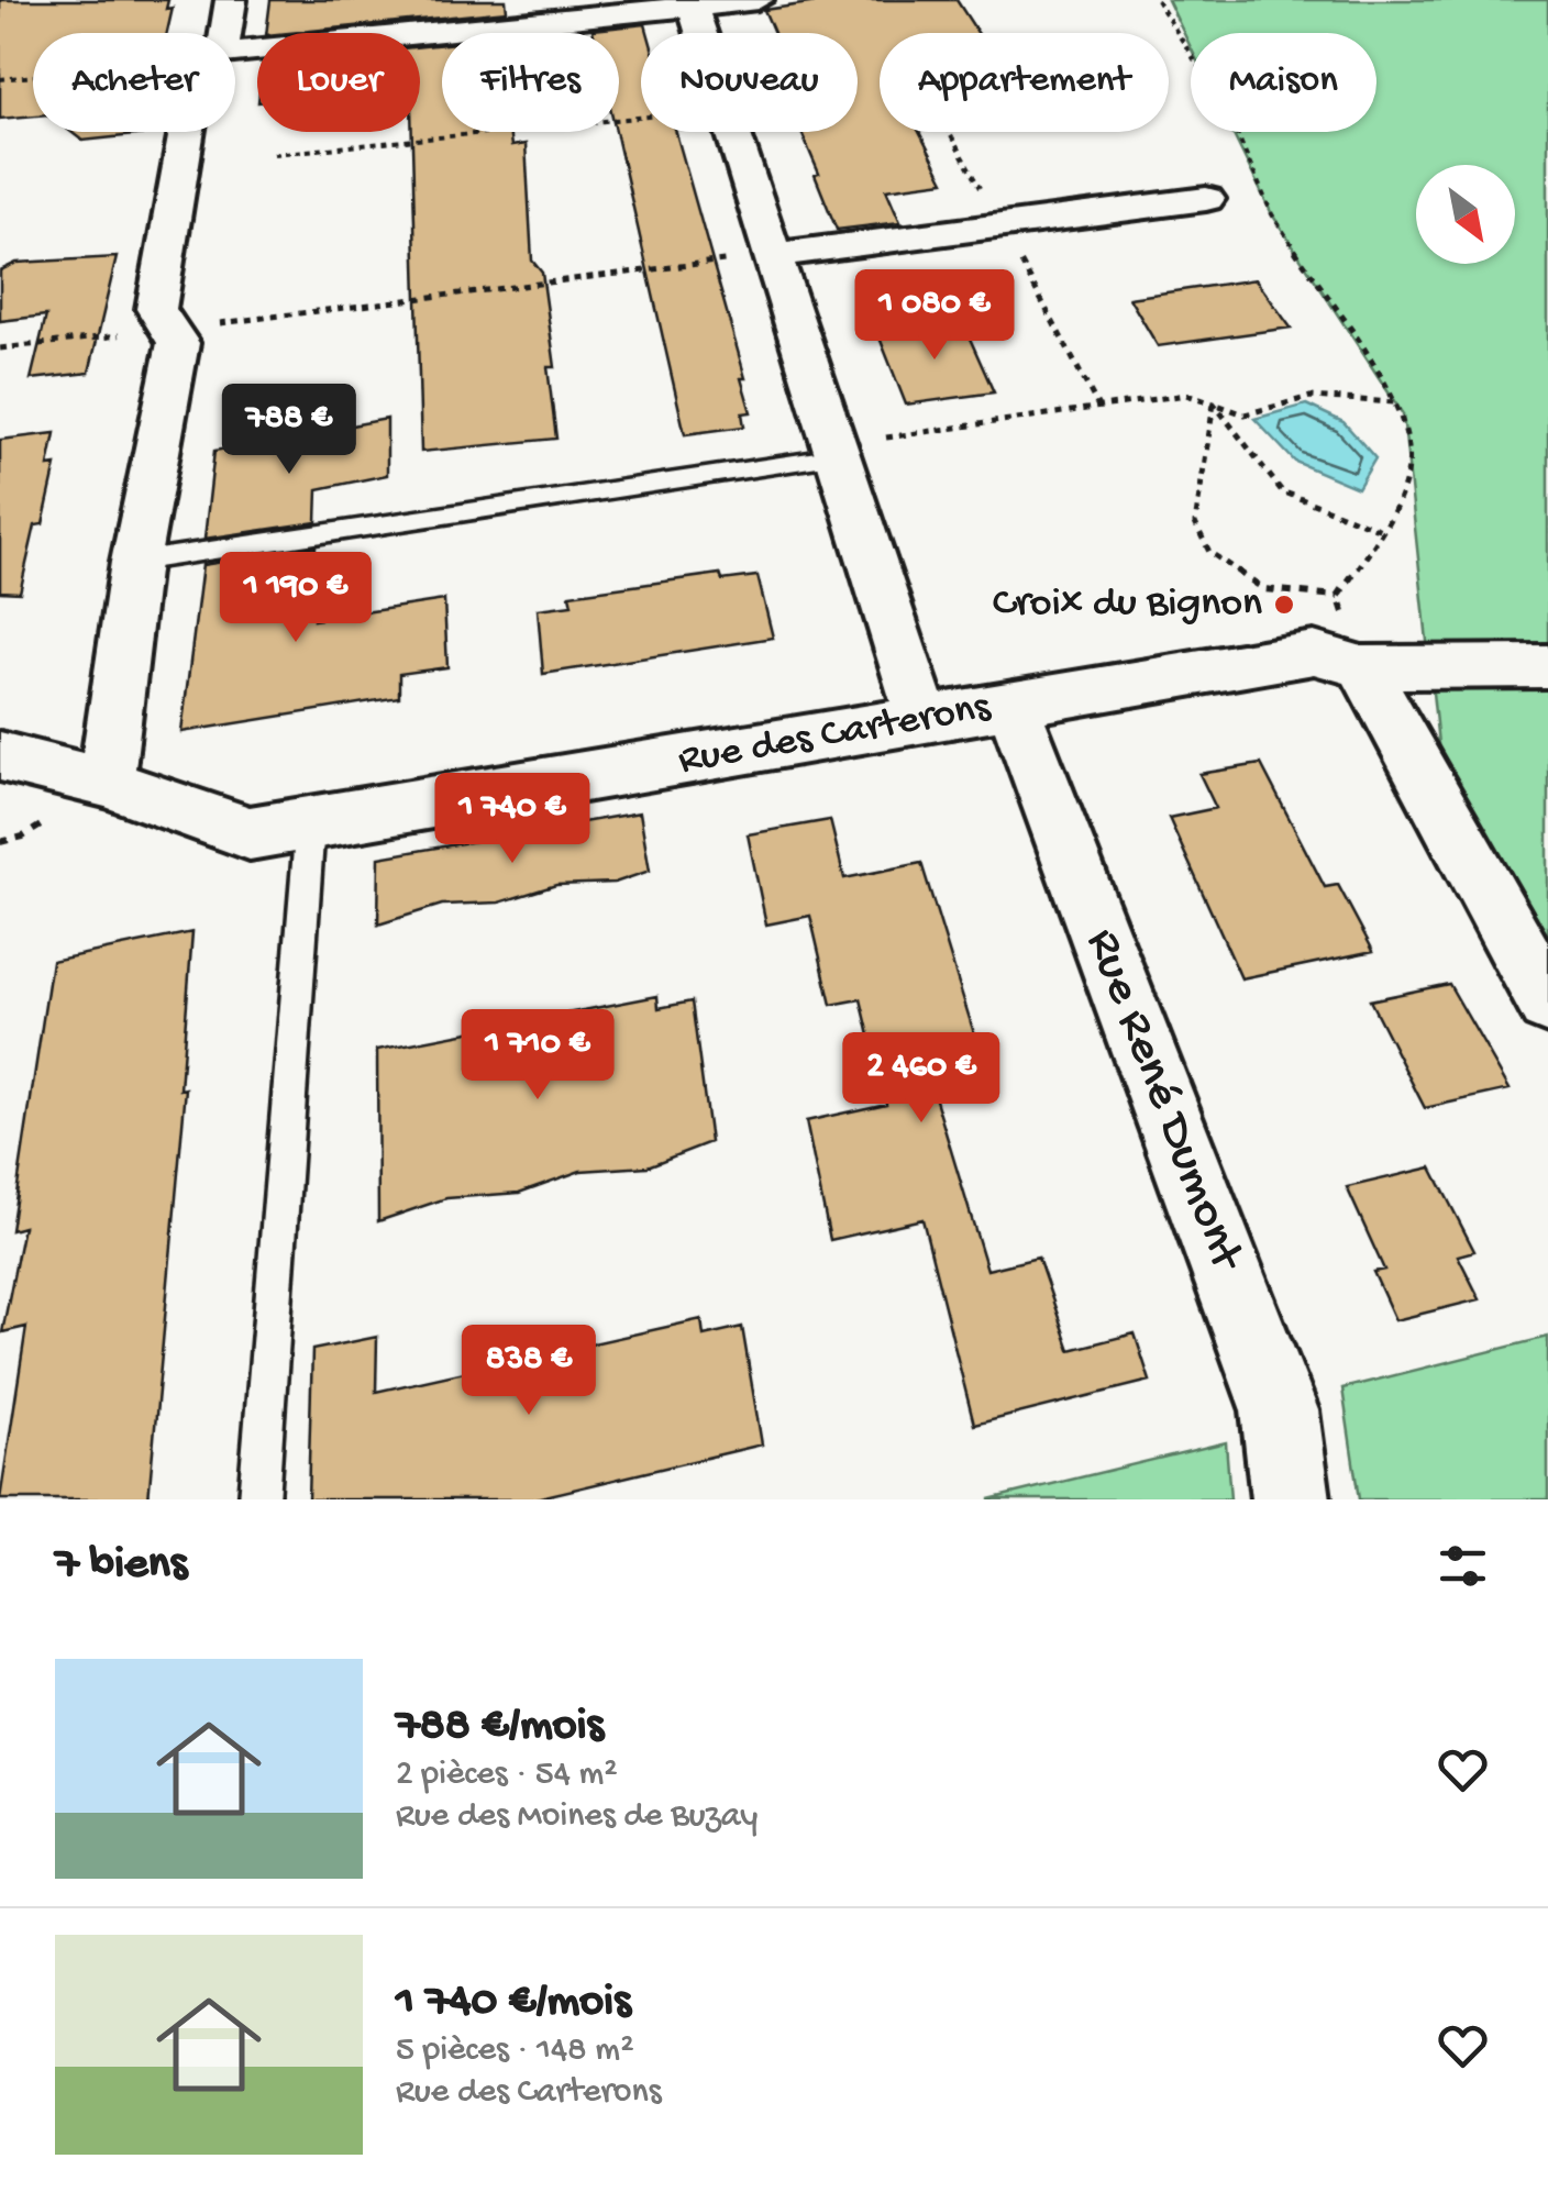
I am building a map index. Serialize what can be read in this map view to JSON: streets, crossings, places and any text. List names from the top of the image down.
{
  "streets": {
    "street": ["Rue des Carterons", "Rue René Dumont"]
  },
  "crossings": [
    ["Rue des Carterons", "Rue René Dumont"]
  ],
  "places": ["Croix du Bignon"],
  "north": "bottom right",
  "page": {
    "chip": [
      "Acheter",
      "Louer",
      "Filtres",
      "Nouveau",
      "Appartement",
      "Maison"
    ],
    "price": [
      "1 080 €",
      "788 €",
      "1 190 €",
      "1 740 €",
      "1 710 €",
      "2 460 €",
      "838 €"
    ],
    "heading": "7 biens",
    "list": [
      {
        "name": "788 €/mois",
        "note": "2 pièces · 54 m² · Rue des Moines de Buzay"
      },
      {
        "name": "1 740 €/mois",
        "note": "5 pièces · 148 m² · Rue des Carterons"
      }
    ]
  }
}
